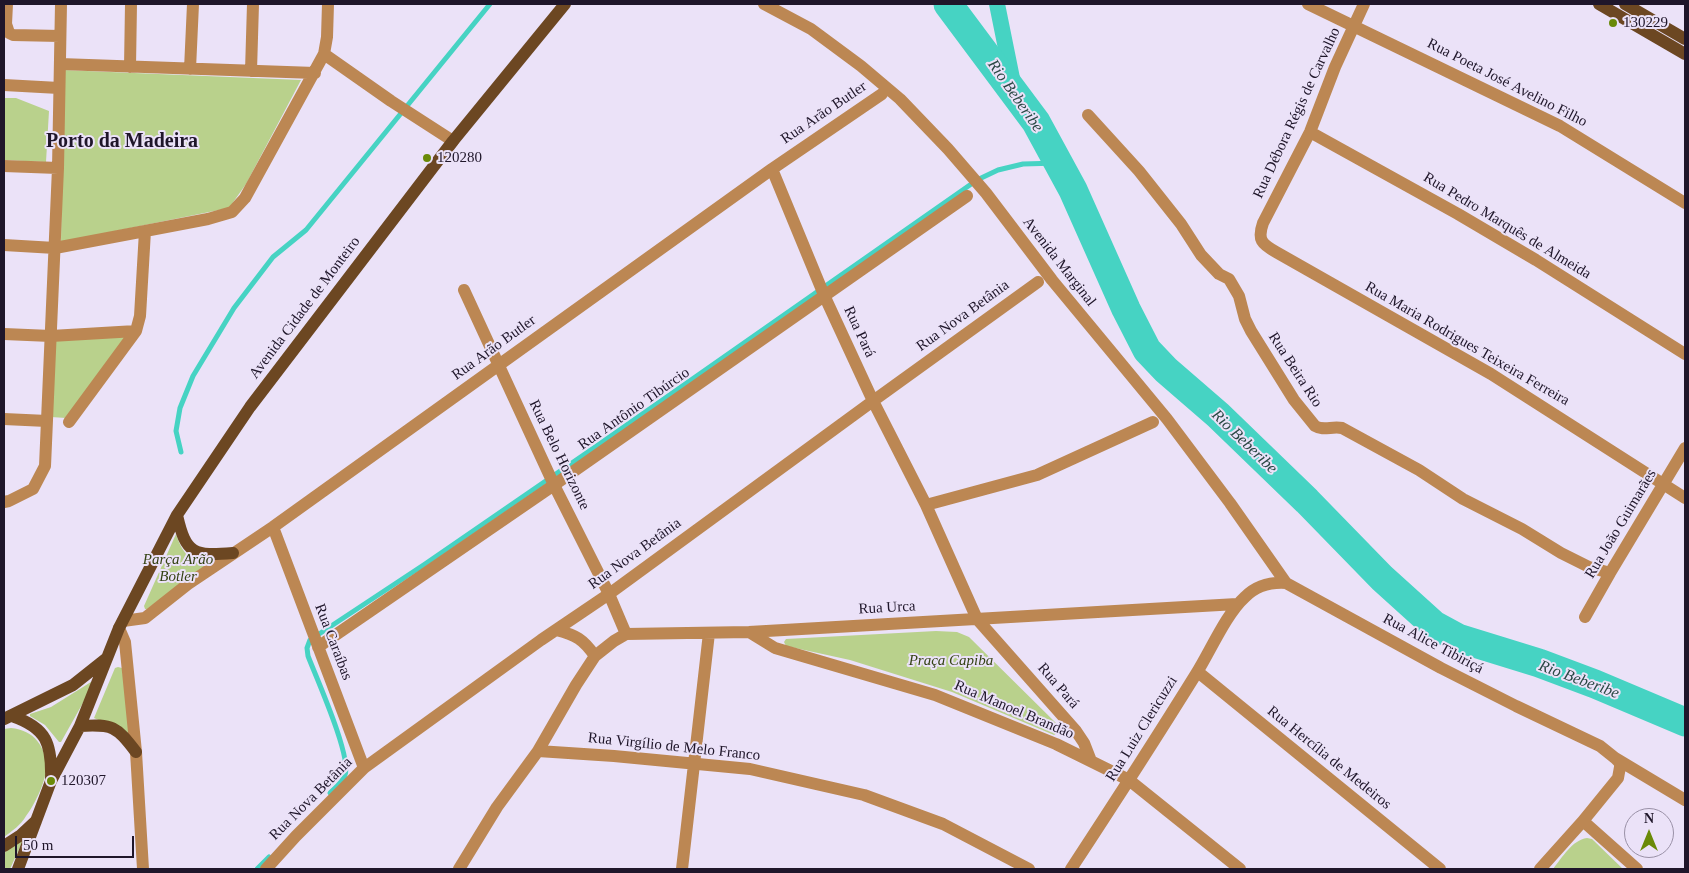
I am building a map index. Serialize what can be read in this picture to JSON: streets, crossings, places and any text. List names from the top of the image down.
{
  "streets": {
    "main road": ["Avenida Cidade de Monteiro"],
    "street": [
      "Rua Poeta José Avelino Filho",
      "Rua Arão Butler",
      "Rua Débora Régis de Carvalho",
      "Rua Pedro Marquês de Almeida",
      "Avenida Marginal",
      "Rua Nova Betânia",
      "Rua Pará",
      "Rua Maria Rodrigues Teixeira Ferreira",
      "Rua Beira Rio",
      "Rua Antônio Tibúrcio",
      "Rua Belo Horizonte",
      "Rua João Guimarães",
      "Rua Urca",
      "Rua Caraíbas",
      "Rua Alice Tibiriçá",
      "Rua Manoel Brandão",
      "Rua Luiz Clericuzzi",
      "Rua Virgílio de Melo Franco",
      "Rua Hercília de Medeiros"
    ]
  },
  "crossings": [
    ["Rua Poeta José Avelino Filho", "Rua Débora Régis de Carvalho"],
    ["Rua Arão Butler", "Avenida Cidade de Monteiro"],
    ["Rua Arão Butler", "Rua Pará"],
    ["Rua Arão Butler", "Rua Belo Horizonte"],
    ["Rua Arão Butler", "Rua Caraíbas"],
    ["Rua Débora Régis de Carvalho", "Rua Pedro Marquês de Almeida"],
    ["Rua Débora Régis de Carvalho", "Rua Maria Rodrigues Teixeira Ferreira"],
    ["Avenida Marginal", "Rua Alice Tibiriçá"],
    ["Rua Nova Betânia", "Rua Pará"],
    ["Rua Nova Betânia", "Rua Belo Horizonte"],
    ["Rua Nova Betânia", "Rua Caraíbas"],
    ["Rua Pará", "Rua Antônio Tibúrcio"],
    ["Rua Pará", "Rua Urca"],
    ["Rua Pará", "Rua Manoel Brandão"],
    ["Rua Maria Rodrigues Teixeira Ferreira", "Rua João Guimarães"],
    ["Rua Beira Rio", "Rua João Guimarães"],
    ["Rua Antônio Tibúrcio", "Rua Belo Horizonte"],
    ["Rua Antônio Tibúrcio", "Rua Caraíbas"],
    ["Rua Belo Horizonte", "Rua Urca"],
    ["Rua Urca", "Rua Manoel Brandão"],
    ["Rua Urca", "Rua Luiz Clericuzzi"],
    ["Rua Manoel Brandão", "Rua Luiz Clericuzzi"],
    ["Rua Luiz Clericuzzi", "Rua Hercília de Medeiros"]
  ],
  "districts": ["Porto da Madeira"],
  "water": ["Rio Beberibe"],
  "parks": ["Parça Arão Botler", "Praça Capiba"],
  "places": ["130229", "120280", "120307"],
  "scale_bar": "50 m",
  "north": "top"
}
